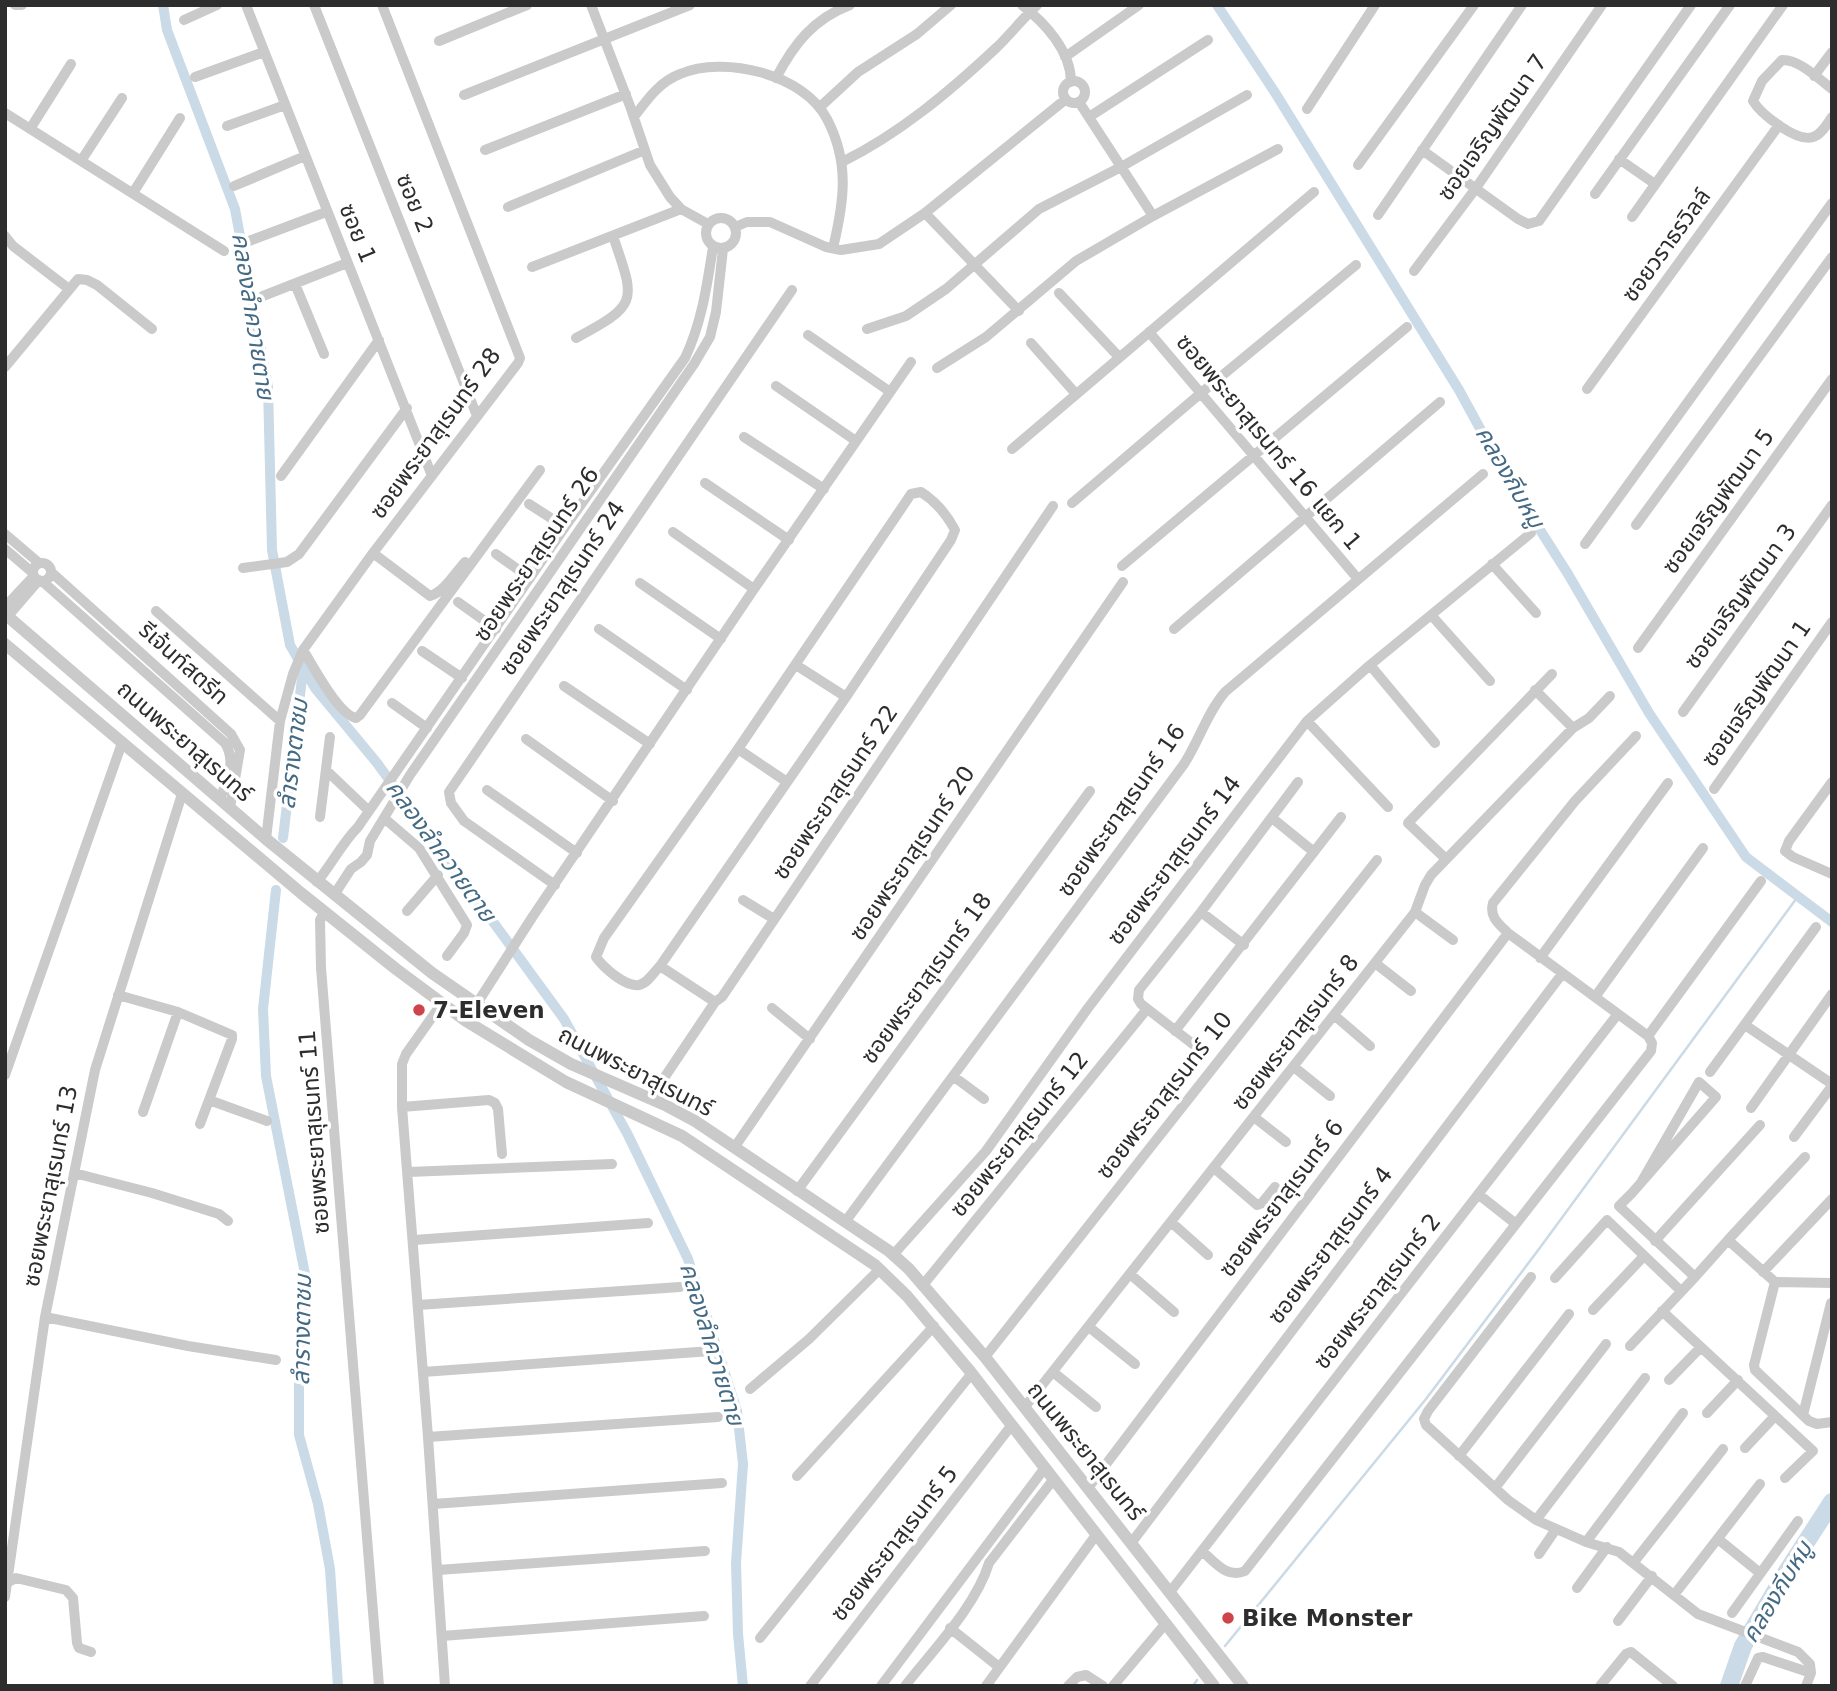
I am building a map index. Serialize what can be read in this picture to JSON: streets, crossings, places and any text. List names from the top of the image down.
{
  "streets": {
    "street": [
      "ซอยเจริญพัฒนา 7",
      "ซอย 2",
      "ซอย 1",
      "ซอยวราธรวิลล์",
      "ซอยพระยาสุเรนทร์ 28",
      "ซอยพระยาสุเรนทร์ 16 แยก 1",
      "ซอยเจริญพัฒนา 5",
      "ซอยพระยาสุเรนทร์ 26",
      "ซอยพระยาสุเรนทร์ 24",
      "ซอยเจริญพัฒนา 3",
      "รีเจ้นท์สตรีท",
      "ซอยเจริญพัฒนา 1",
      "ถนนพระยาสุเรนทร์",
      "ซอยพระยาสุเรนทร์ 22",
      "ซอยพระยาสุเรนทร์ 16",
      "ซอยพระยาสุเรนทร์ 20",
      "ซอยพระยาสุเรนทร์ 14",
      "ซอยพระยาสุเรนทร์ 18",
      "ซอยพระยาสุเรนทร์ 8",
      "ซอยพระยาสุเรนทร์ 10",
      "ซอยพระยาสุเรนทร์ 11",
      "ซอยพระยาสุเรนทร์ 12",
      "ซอยพระยาสุเรนทร์ 13",
      "ซอยพระยาสุเรนทร์ 6",
      "ซอยพระยาสุเรนทร์ 4",
      "ซอยพระยาสุเรนทร์ 2",
      "ซอยพระยาสุเรนทร์ 5"
    ]
  },
  "crossings": [
    ["ซอย 2", "ซอยพระยาสุเรนทร์ 28"],
    ["ซอย 1", "ซอยพระยาสุเรนทร์ 28"],
    ["ซอยพระยาสุเรนทร์ 28", "ถนนพระยาสุเรนทร์"],
    ["ซอยพระยาสุเรนทร์ 16 แยก 1", "ซอยพระยาสุเรนทร์ 16"],
    ["ซอยพระยาสุเรนทร์ 26", "ถนนพระยาสุเรนทร์"],
    ["รีเจ้นท์สตรีท", "ถนนพระยาสุเรนทร์"],
    ["ถนนพระยาสุเรนทร์", "ซอยพระยาสุเรนทร์ 22"],
    ["ถนนพระยาสุเรนทร์", "ซอยพระยาสุเรนทร์ 16"],
    ["ถนนพระยาสุเรนทร์", "ซอยพระยาสุเรนทร์ 20"],
    ["ถนนพระยาสุเรนทร์", "ซอยพระยาสุเรนทร์ 14"],
    ["ถนนพระยาสุเรนทร์", "ซอยพระยาสุเรนทร์ 18"],
    ["ถนนพระยาสุเรนทร์", "ซอยพระยาสุเรนทร์ 8"],
    ["ถนนพระยาสุเรนทร์", "ซอยพระยาสุเรนทร์ 10"],
    ["ถนนพระยาสุเรนทร์", "ซอยพระยาสุเรนทร์ 11"],
    ["ถนนพระยาสุเรนทร์", "ซอยพระยาสุเรนทร์ 12"],
    ["ถนนพระยาสุเรนทร์", "ซอยพระยาสุเรนทร์ 13"],
    ["ถนนพระยาสุเรนทร์", "ซอยพระยาสุเรนทร์ 6"],
    ["ถนนพระยาสุเรนทร์", "ซอยพระยาสุเรนทร์ 4"],
    ["ถนนพระยาสุเรนทร์", "ซอยพระยาสุเรนทร์ 2"],
    ["ถนนพระยาสุเรนทร์", "ซอยพระยาสุเรนทร์ 5"]
  ],
  "water": ["คลองลำควายตาย", "คลองกีบหมู", "ลำรางตาชม"],
  "places": ["7-Eleven", "Bike Monster"]
}
